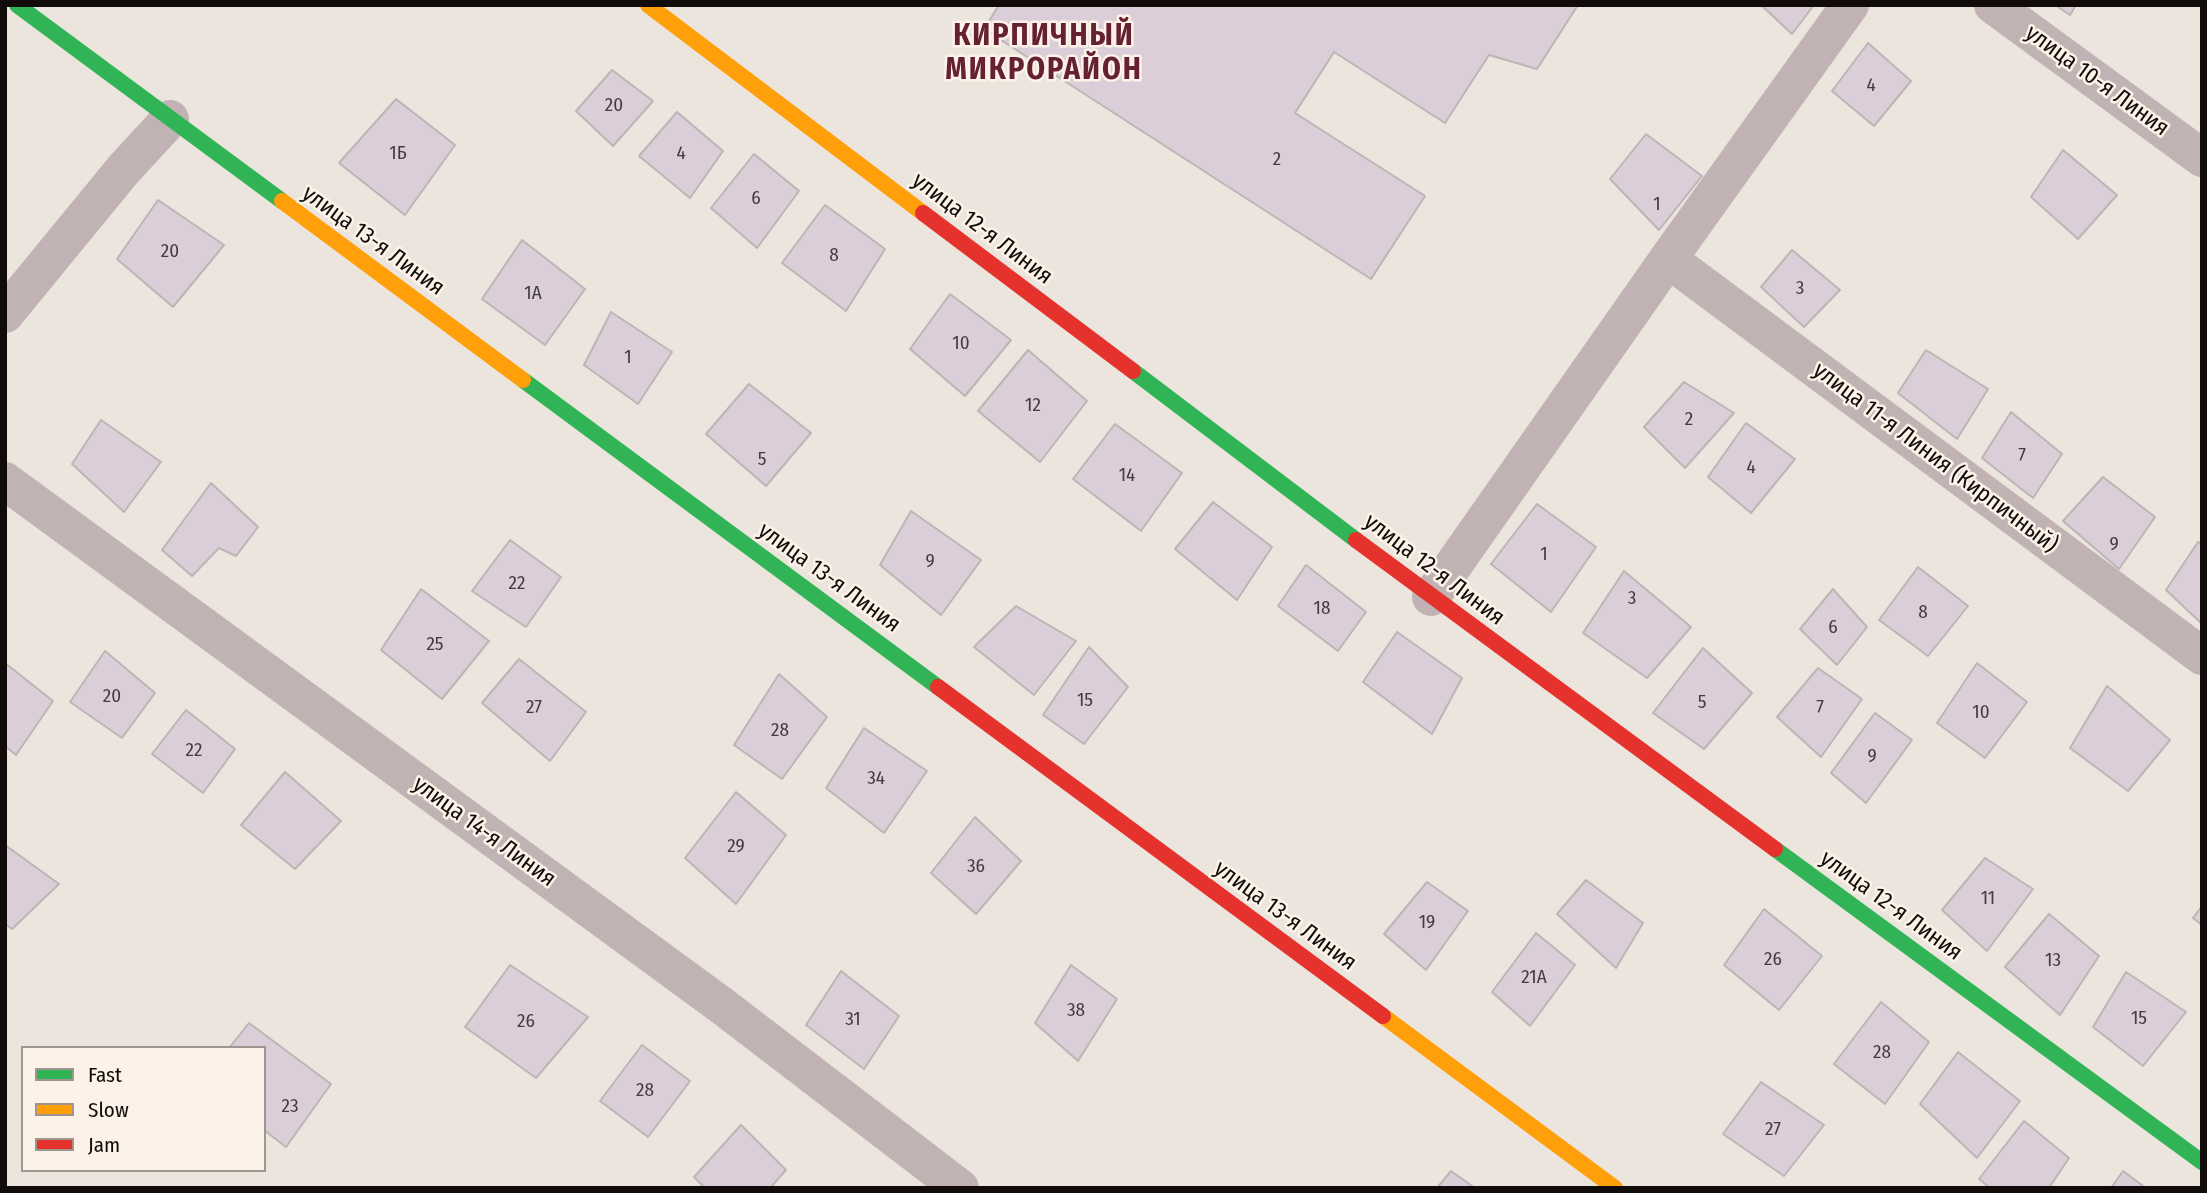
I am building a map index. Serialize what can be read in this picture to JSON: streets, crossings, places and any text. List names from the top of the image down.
{
  "streets": {
    "street": [
      "улица 10-я Линия",
      "улица 12-я Линия",
      "улица 13-я Линия",
      "улица 11-я Линия (Кирпичный)",
      "улица 14-я Линия"
    ]
  },
  "districts": ["КИРПИЧНЫЙ МИКРОРАЙОН"],
  "house_numbers": [
    "4",
    "20",
    "1Б",
    "4",
    "2",
    "6",
    "1",
    "20",
    "8",
    "3",
    "1А",
    "10",
    "1",
    "12",
    "2",
    "7",
    "5",
    "4",
    "14",
    "9",
    "1",
    "9",
    "22",
    "3",
    "18",
    "8",
    "6",
    "25",
    "20",
    "15",
    "5",
    "27",
    "7",
    "10",
    "28",
    "22",
    "9",
    "34",
    "29",
    "36",
    "11",
    "19",
    "26",
    "13",
    "21А",
    "38",
    "15",
    "31",
    "26",
    "28",
    "28",
    "23",
    "27"
  ],
  "legend": ["Fast", "Slow", "Jam"]
}
